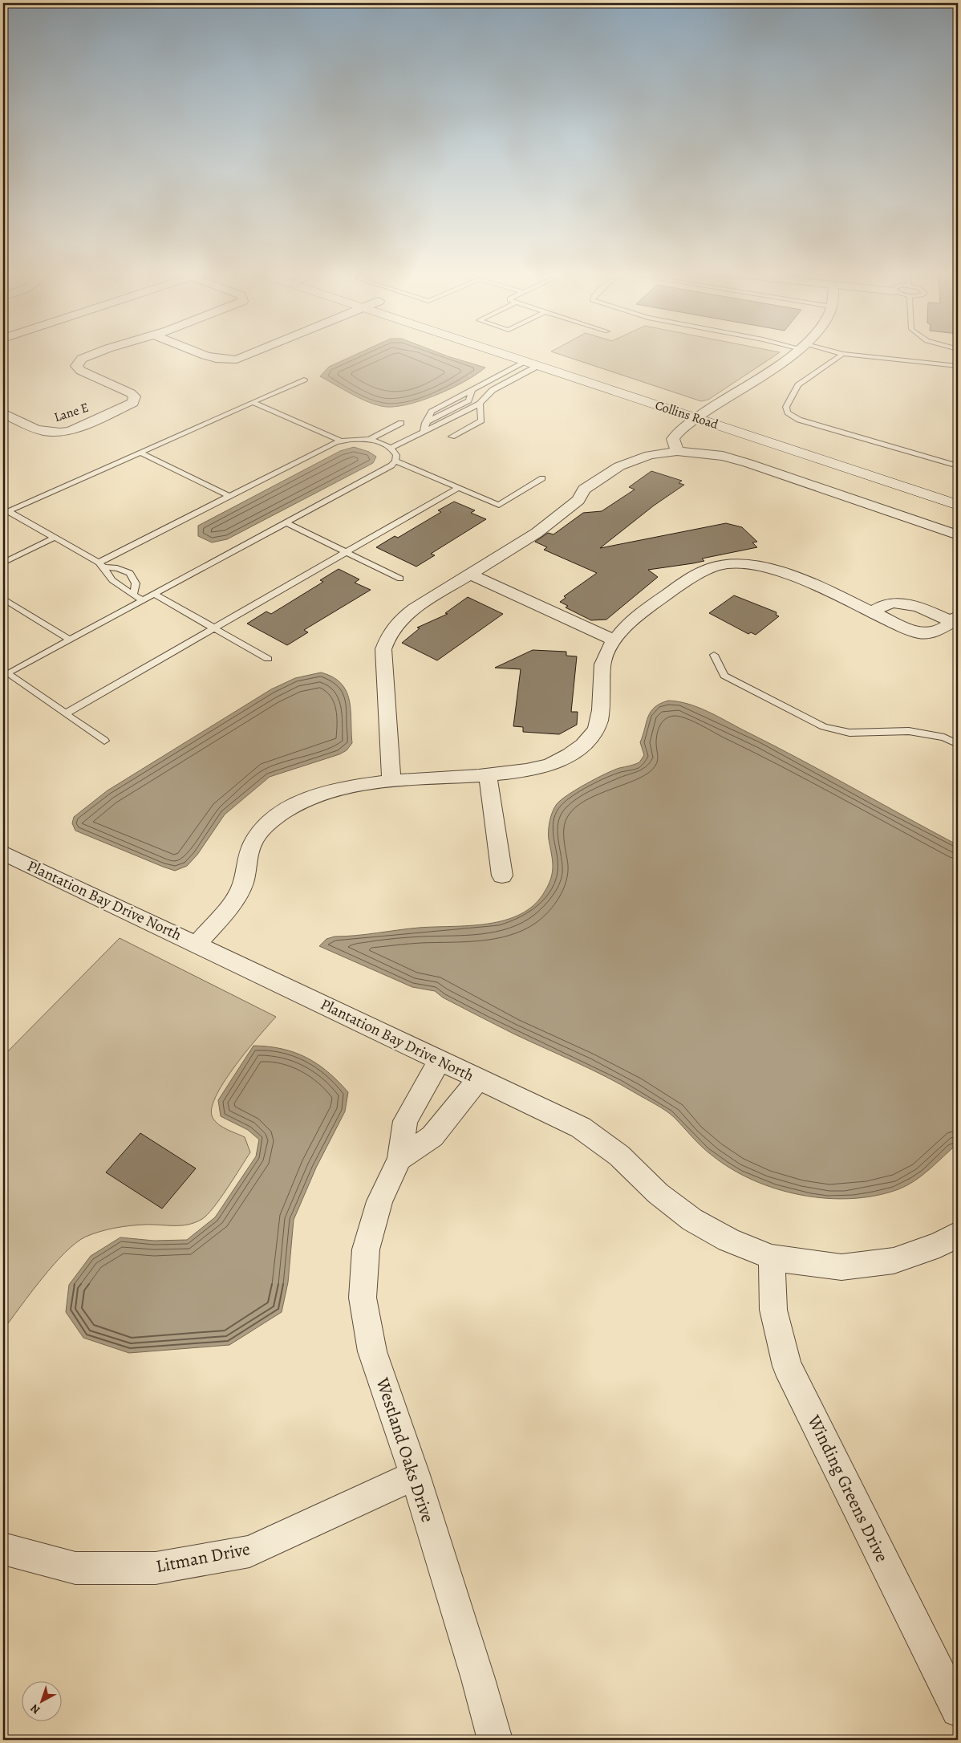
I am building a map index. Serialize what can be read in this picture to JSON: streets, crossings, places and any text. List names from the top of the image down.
{
  "streets": {
    "main road": ["Collins Road"],
    "street": [
      "Lane E",
      "Plantation Bay Drive North",
      "Westland Oaks Drive",
      "Winding Greens Drive",
      "Litman Drive"
    ]
  },
  "crossings": [
    ["Plantation Bay Drive North", "Winding Greens Drive"],
    ["Westland Oaks Drive", "Litman Drive"]
  ],
  "north": "bottom left"
}
